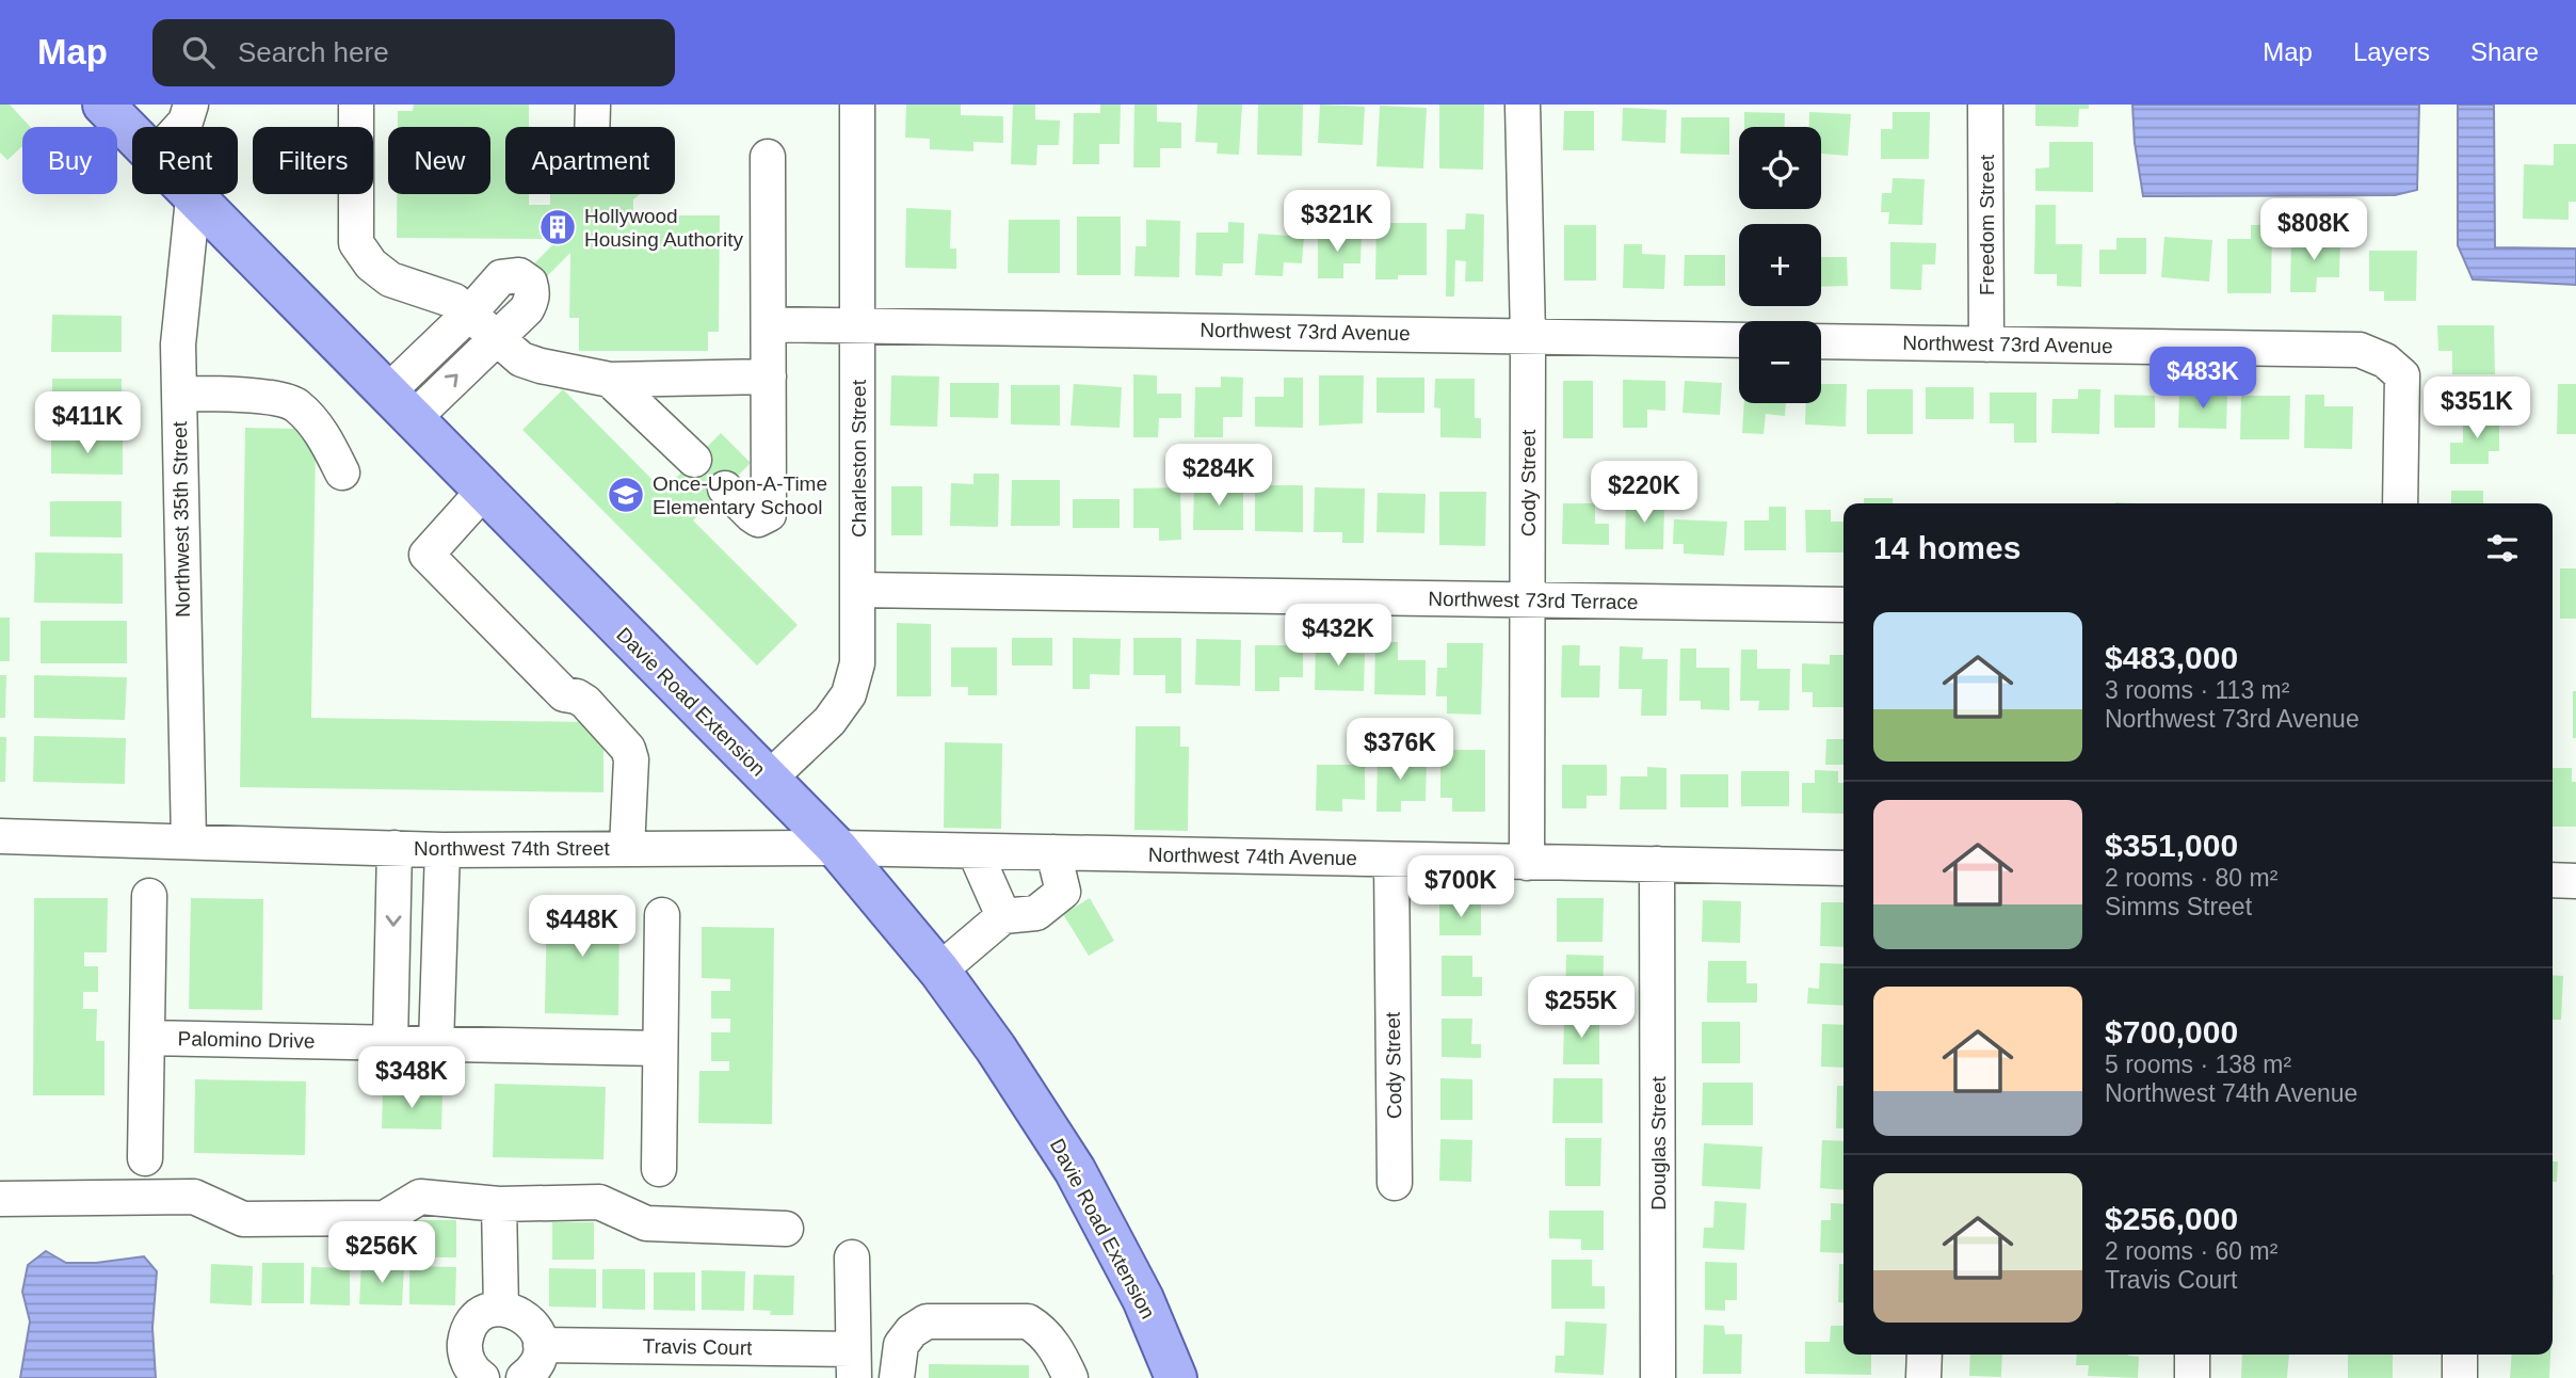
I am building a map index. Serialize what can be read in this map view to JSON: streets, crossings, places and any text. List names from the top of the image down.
{
  "streets": {
    "main road": ["Davie Road Extension"],
    "street": [
      "Freedom Street",
      "Northwest 73rd Avenue",
      "Charleston Street",
      "Cody Street",
      "Northwest 35th Street",
      "Northwest 73rd Terrace",
      "Northwest 74th Street",
      "Northwest 74th Avenue",
      "Palomino Drive",
      "Douglas Street",
      "Travis Court"
    ]
  },
  "crossings": [
    ["Freedom Street", "Northwest 73rd Avenue"],
    ["Northwest 73rd Avenue", "Charleston Street"],
    ["Northwest 73rd Avenue", "Cody Street"],
    ["Charleston Street", "Northwest 73rd Terrace"],
    ["Charleston Street", "Davie Road Extension"],
    ["Cody Street", "Northwest 73rd Terrace"],
    ["Cody Street", "Northwest 74th Avenue"],
    ["Northwest 35th Street", "Davie Road Extension"],
    ["Northwest 35th Street", "Northwest 74th Street"],
    ["Davie Road Extension", "Northwest 74th Street"],
    ["Davie Road Extension", "Northwest 74th Avenue"],
    ["Northwest 74th Street", "Northwest 74th Avenue"],
    ["Northwest 74th Avenue", "Douglas Street"]
  ],
  "places": {
    "building": ["Hollywood Housing Authority"],
    "school or university": ["Once-Upon-A-Time Elementary School"]
  },
  "page": {
    "header": "Map",
    "search": "Search here",
    "nav": ["Map", "Layers", "Share"],
    "map_buttons": ["+", "−"],
    "chip": [
      "Buy",
      "Rent",
      "Filters",
      "New",
      "Apartment"
    ],
    "price": [
      "$321K",
      "$808K",
      "$483K",
      "$351K",
      "$411K",
      "$284K",
      "$220K",
      "$432K",
      "$376K",
      "$700K",
      "$448K",
      "$255K",
      "$348K",
      "$256K"
    ],
    "heading": "14 homes",
    "list": [
      {
        "name": "$483,000",
        "note": "3 rooms · 113 m² · Northwest 73rd Avenue"
      },
      {
        "name": "$351,000",
        "note": "2 rooms · 80 m² · Simms Street"
      },
      {
        "name": "$700,000",
        "note": "5 rooms · 138 m² · Northwest 74th Avenue"
      },
      {
        "name": "$256,000",
        "note": "2 rooms · 60 m² · Travis Court"
      }
    ]
  }
}
